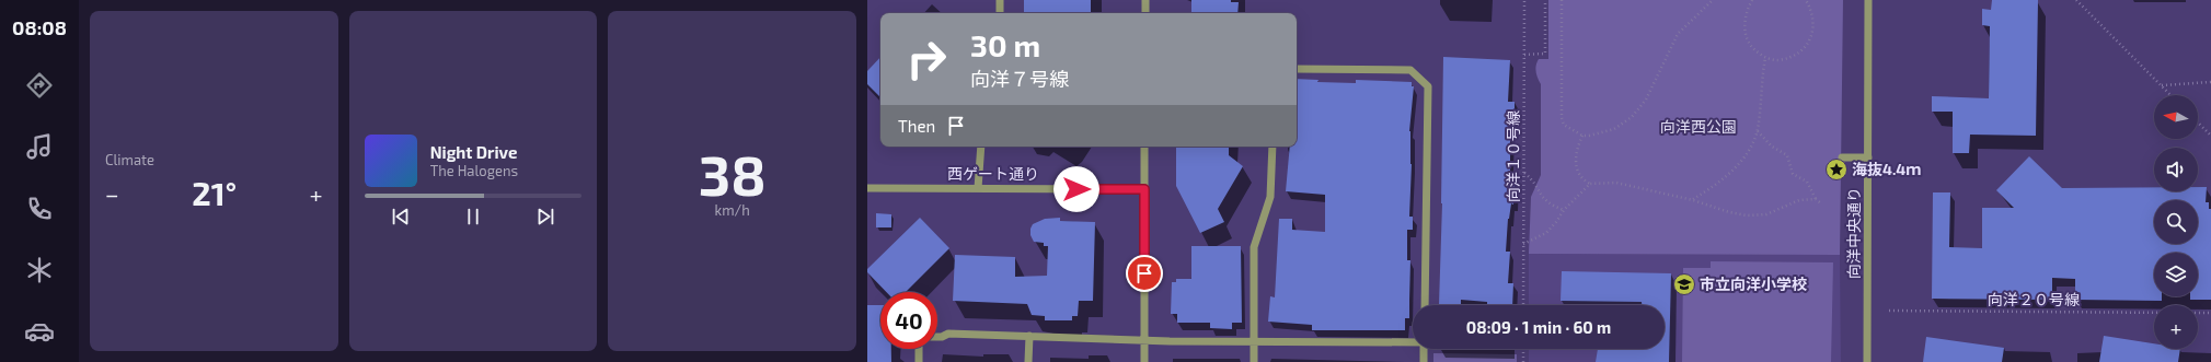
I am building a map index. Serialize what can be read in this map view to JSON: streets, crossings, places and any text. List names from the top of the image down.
{
  "streets": {
    "street": ["西ゲート通り", "向洋中央通り"],
    "path": ["向洋１０号線", "向洋２０号線"]
  },
  "parks": ["向洋西公園"],
  "places": {
    "place": ["海抜4.4ｍ"],
    "school or university": ["市立向洋小学校"]
  },
  "north": "left",
  "page": {
    "tabs": "08:08",
    "tile": [
      "Climate",
      ["38", "km/h"]
    ],
    "turn": ["30 m", "向洋７号線"],
    "map_buttons": "+",
    "then": "Then",
    "song": ["Night Drive", "The Halogens"],
    "heat": ["−", "21°", "+"],
    "limit": "40",
    "trip": "08:09 · 1 min · 60 m"
  }
}
